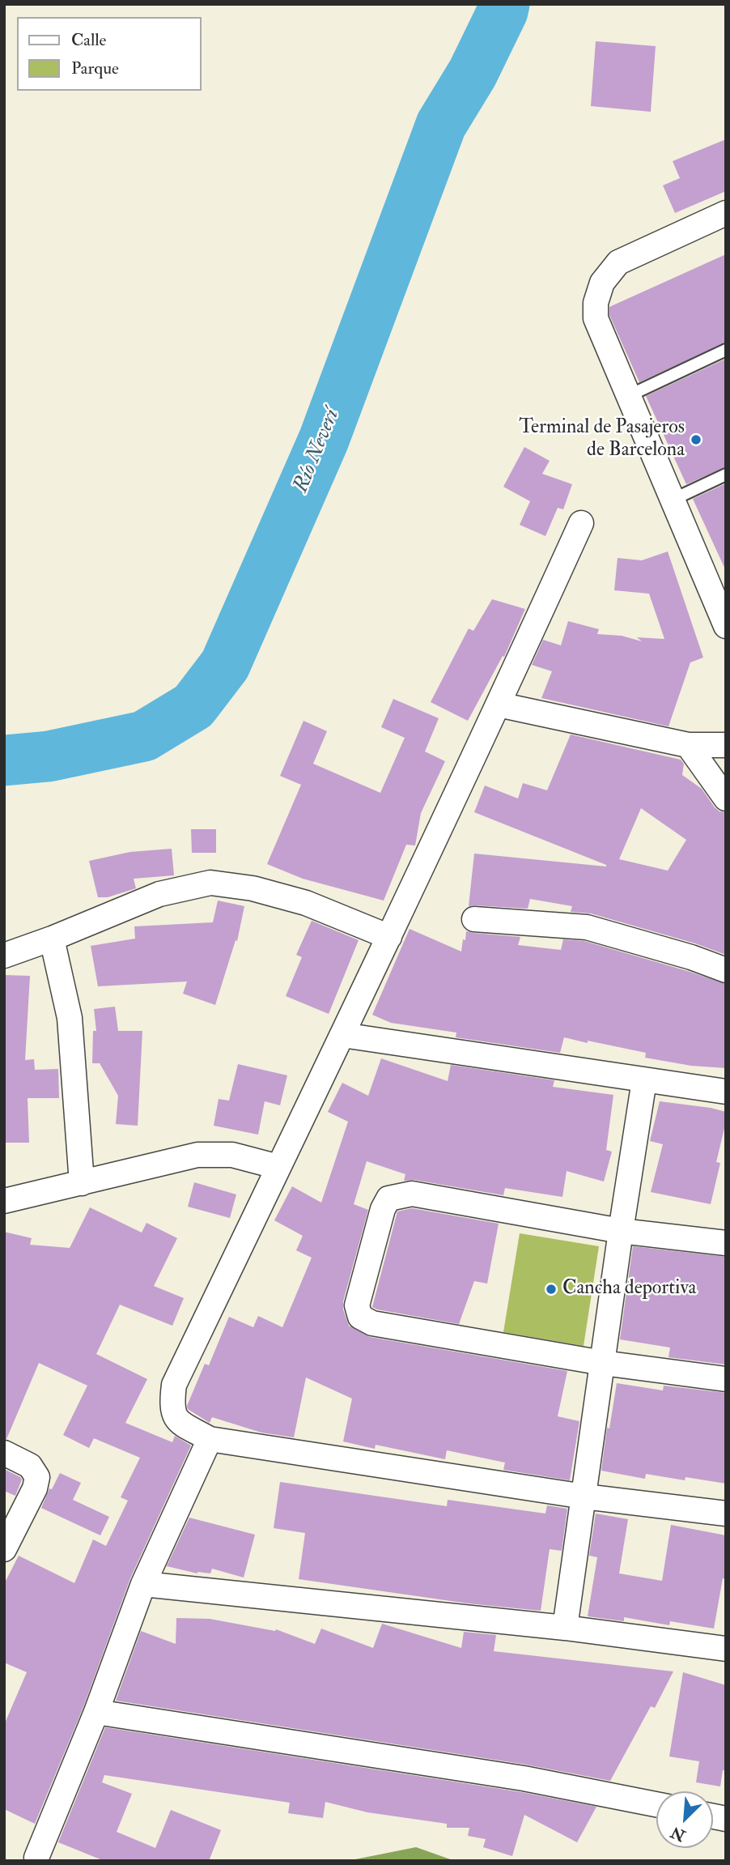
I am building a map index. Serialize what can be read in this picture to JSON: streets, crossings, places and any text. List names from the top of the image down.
{
  "water": ["Río Neverí"],
  "places": ["Terminal de Pasajeros de Barcelona", "Cancha deportiva"],
  "legend": ["Calle", "Parque"],
  "north": "bottom left"
}
